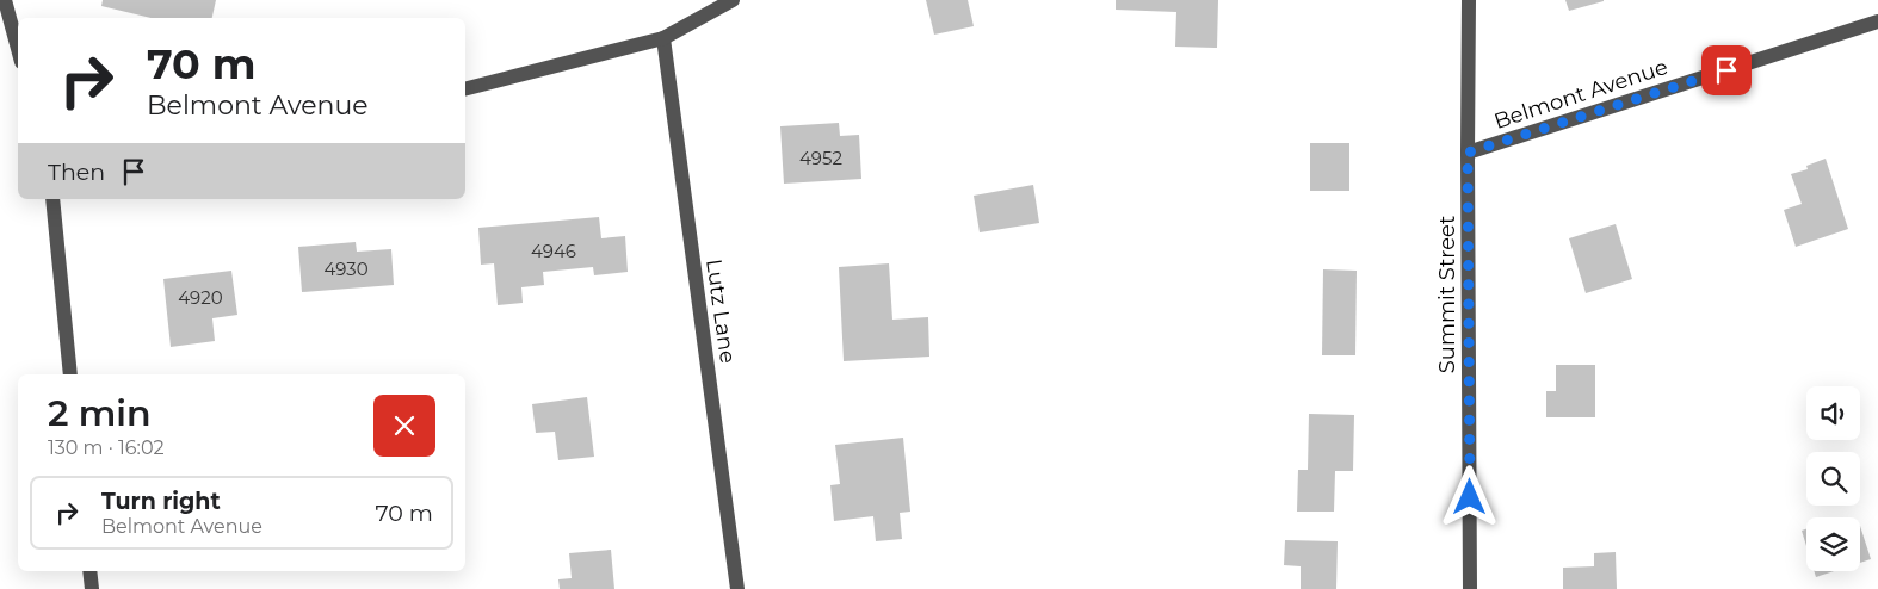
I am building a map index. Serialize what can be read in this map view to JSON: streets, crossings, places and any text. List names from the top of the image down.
{
  "streets": {
    "street": ["Belmont Avenue", "Summit Street", "Lutz Lane"]
  },
  "crossings": [
    ["Belmont Avenue", "Summit Street"]
  ],
  "house_numbers": [
    "4952",
    "4946",
    "4930",
    "4920"
  ],
  "page": {
    "turn": ["70 m", "Belmont Avenue"],
    "then": "Then",
    "heading": ["2 min", "130 m · 16:02"],
    "list": [
      {
        "name": "Turn right",
        "note": "Belmont Avenue",
        "value": "70 m"
      }
    ]
  }
}
